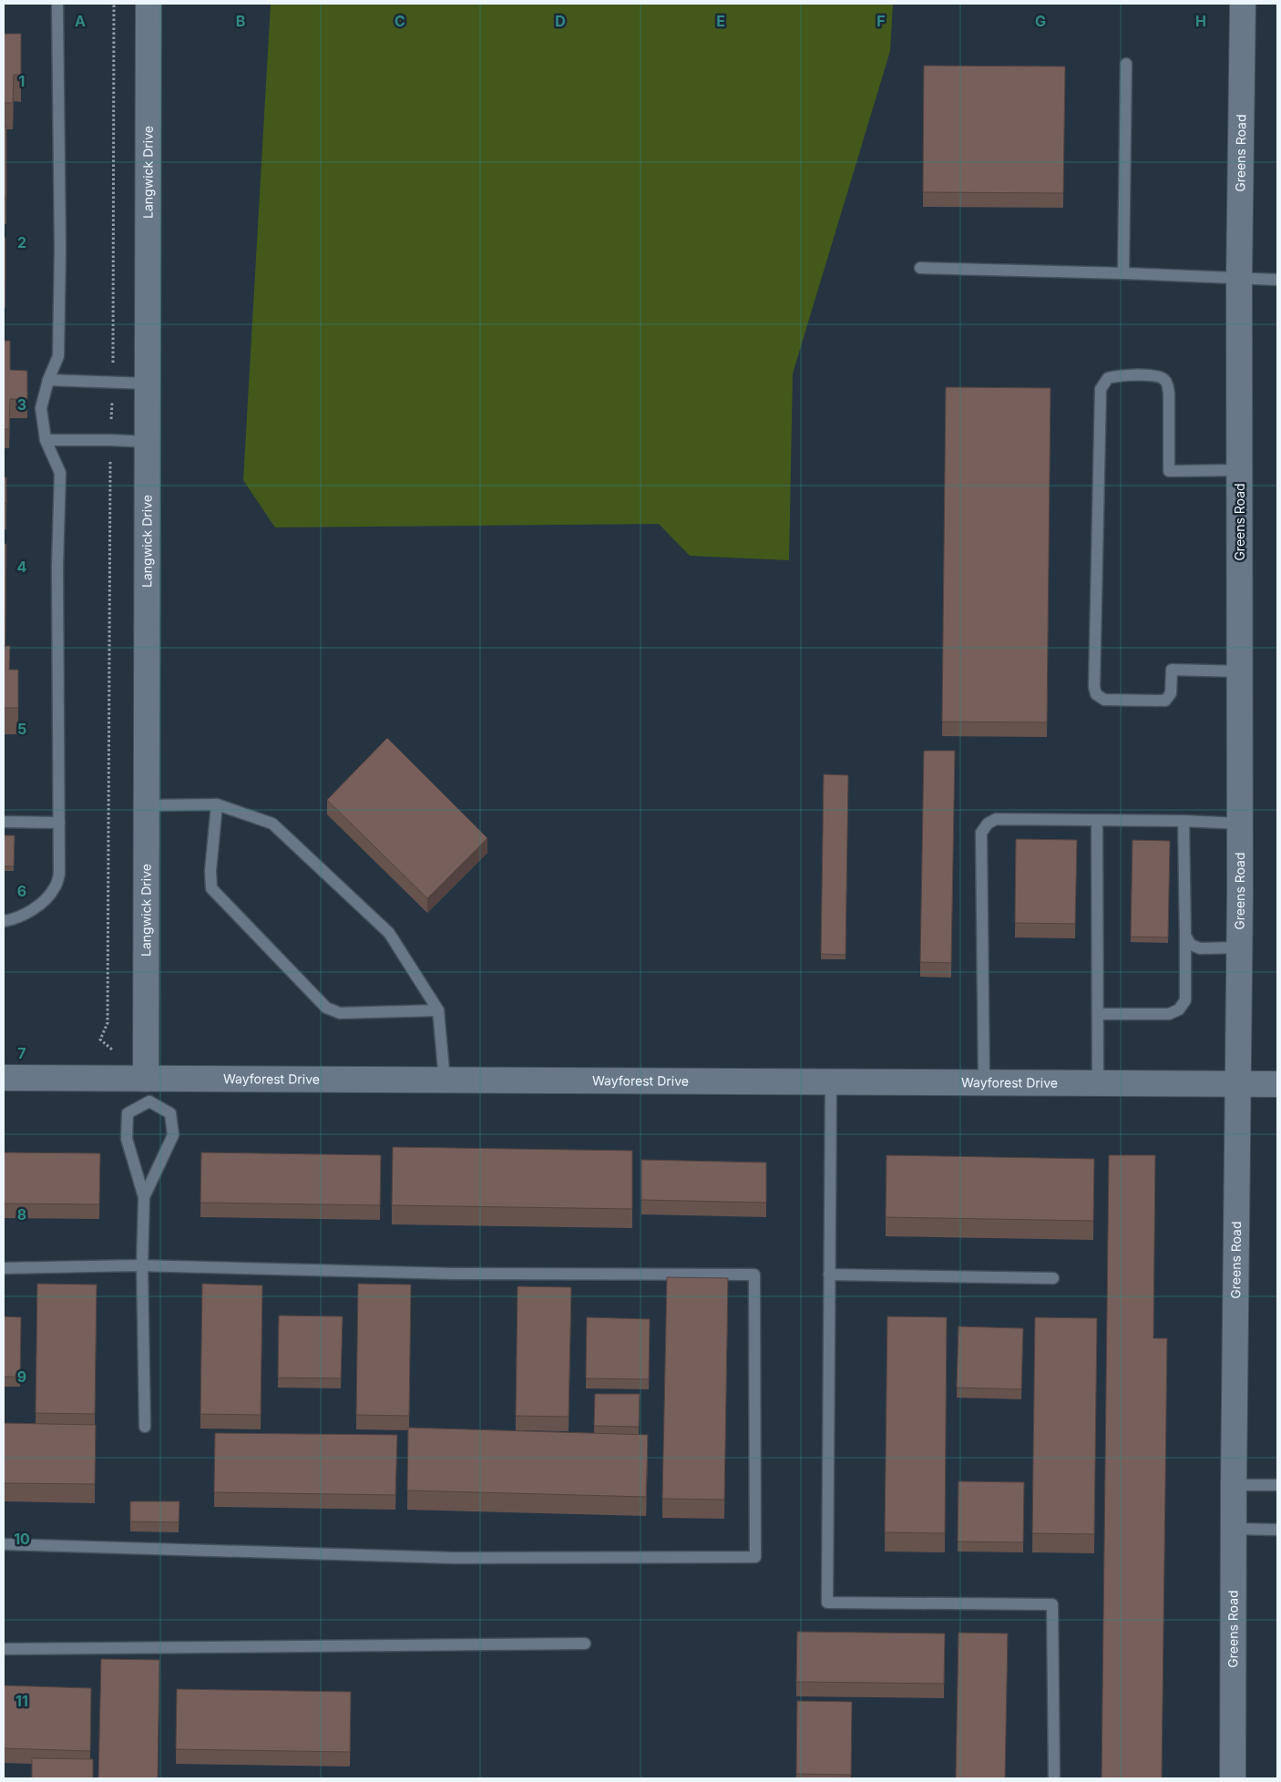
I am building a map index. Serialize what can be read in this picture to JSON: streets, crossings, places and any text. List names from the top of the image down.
{
  "streets": {
    "street": ["Greens Road", "Langwick Drive", "Wayforest Drive"]
  },
  "crossings": [
    ["Greens Road", "Wayforest Drive"],
    ["Langwick Drive", "Wayforest Drive"]
  ],
  "grid": {
    "columns": [
      "A",
      "B",
      "C",
      "D",
      "E",
      "F",
      "G",
      "H"
    ],
    "rows": [
      "1",
      "2",
      "3",
      "4",
      "5",
      "6",
      "7",
      "8",
      "9",
      "10",
      "11"
    ]
  }
}
